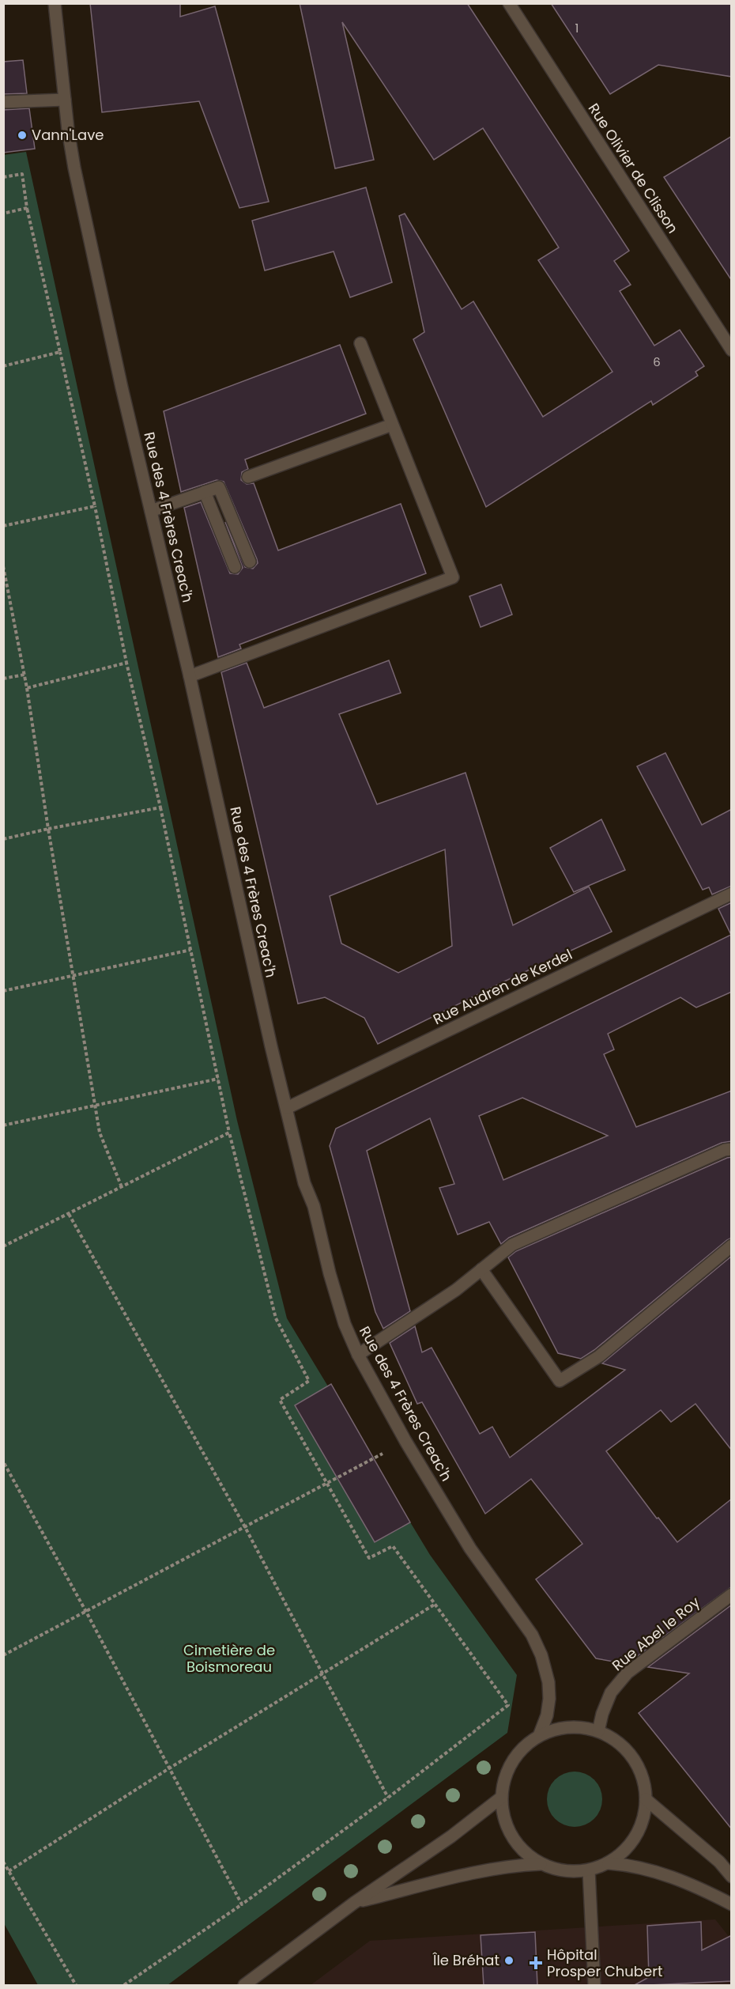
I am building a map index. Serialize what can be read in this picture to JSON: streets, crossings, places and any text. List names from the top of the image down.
{
  "streets": {
    "street": [
      "Rue Olivier de Clisson",
      "Rue des 4 Frères Creac'h",
      "Rue Audren de Kerdel",
      "Rue Abel le Roy"
    ]
  },
  "crossings": [
    ["Rue des 4 Frères Creac'h", "Rue Audren de Kerdel"],
    ["Rue des 4 Frères Creac'h", "Rue Abel le Roy"]
  ],
  "parks": ["Cimetière de Boismoreau"],
  "places": {
    "other": ["Vann'Lave", "Île Bréhat"],
    "health": ["Hôpital Prosper Chubert"]
  },
  "house_numbers": ["1", "6"]
}
